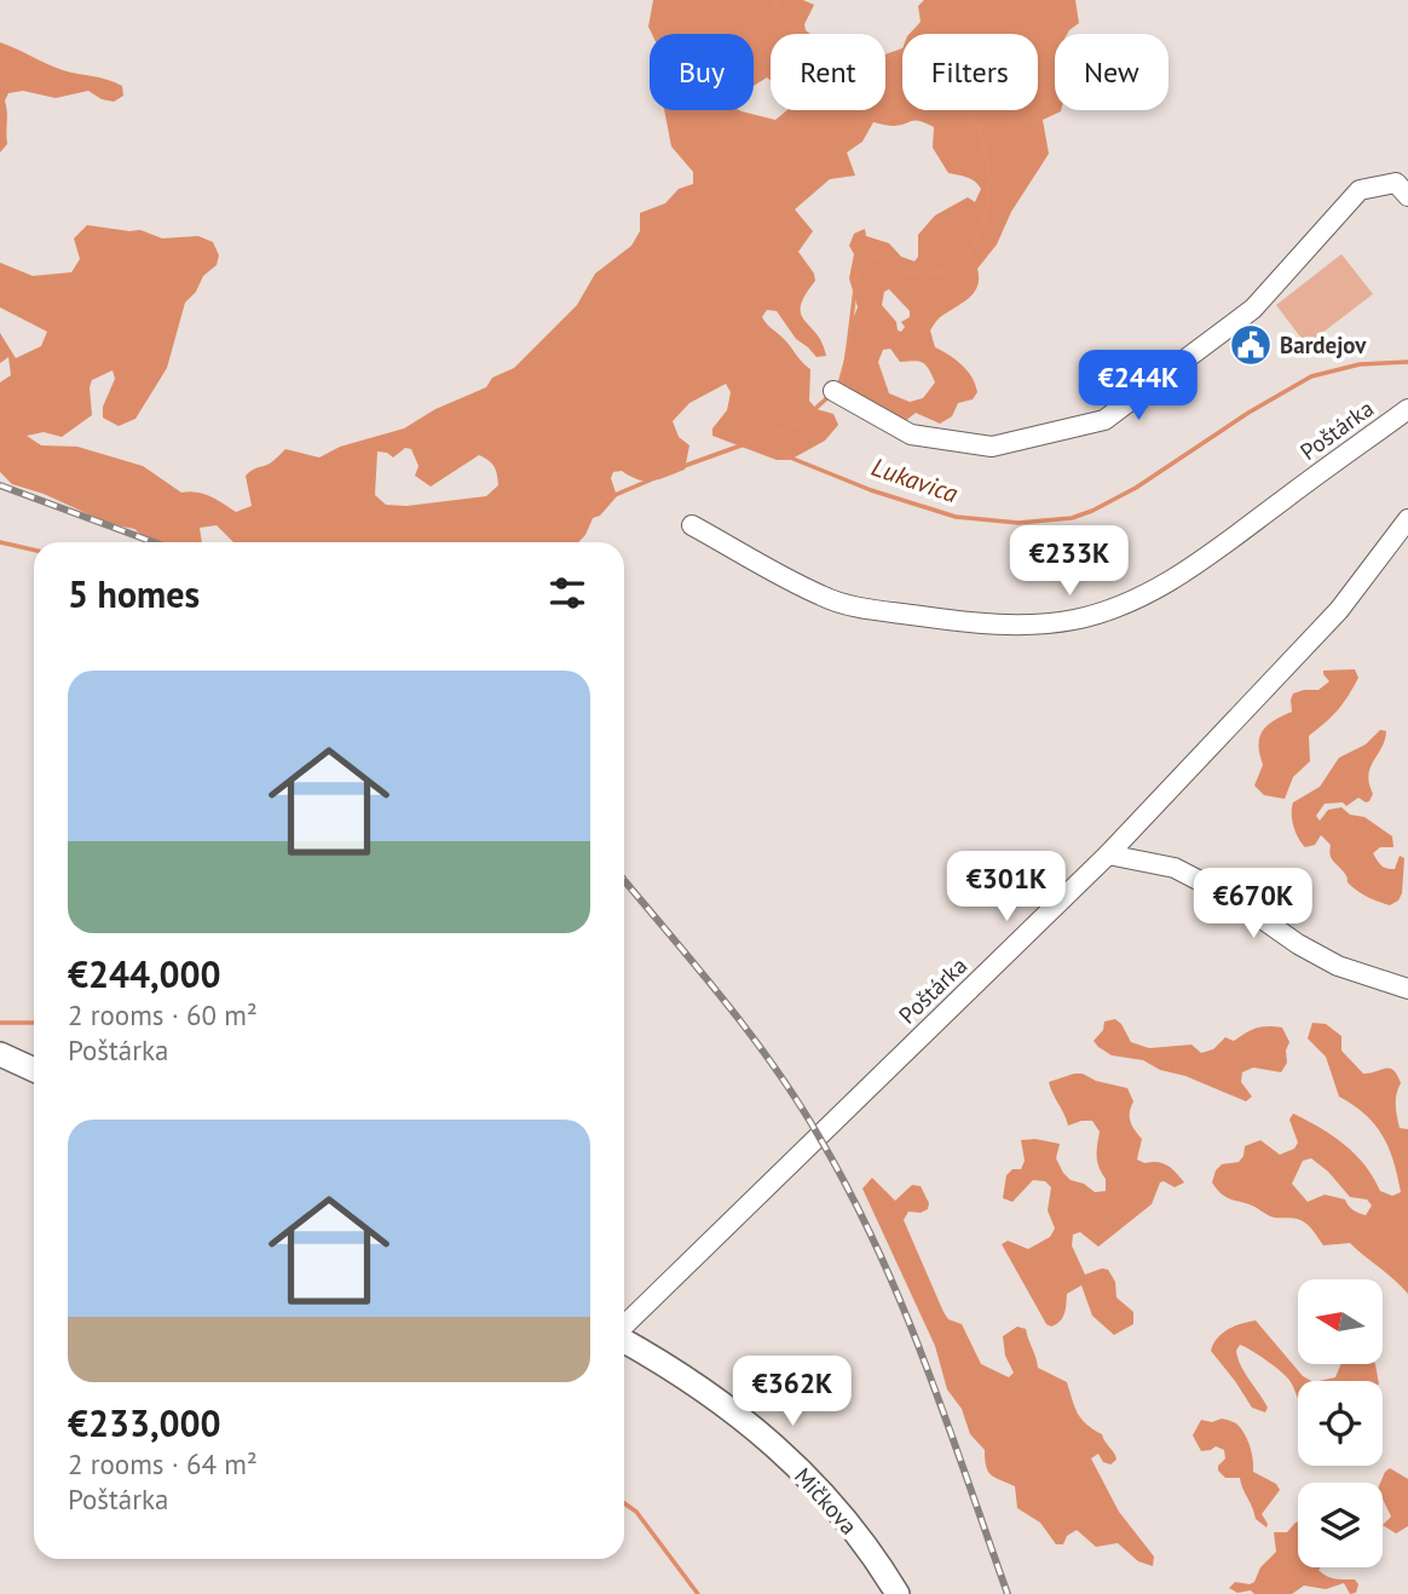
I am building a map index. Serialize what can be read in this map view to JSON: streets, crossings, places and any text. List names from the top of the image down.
{
  "streets": {
    "main road": ["Mičkova"],
    "street": ["Poštárka"]
  },
  "water": ["Lukavica"],
  "places": {
    "public building": ["Bardejov"]
  },
  "north": "left",
  "page": {
    "chip": [
      "Buy",
      "Rent",
      "Filters",
      "New"
    ],
    "price": [
      "€244K",
      "€233K",
      "€301K",
      "€670K",
      "€362K"
    ],
    "heading": "5 homes",
    "list": [
      {
        "name": "€244,000",
        "note": "2 rooms · 60 m² · Poštárka"
      },
      {
        "name": "€233,000",
        "note": "2 rooms · 64 m² · Poštárka"
      }
    ]
  }
}
